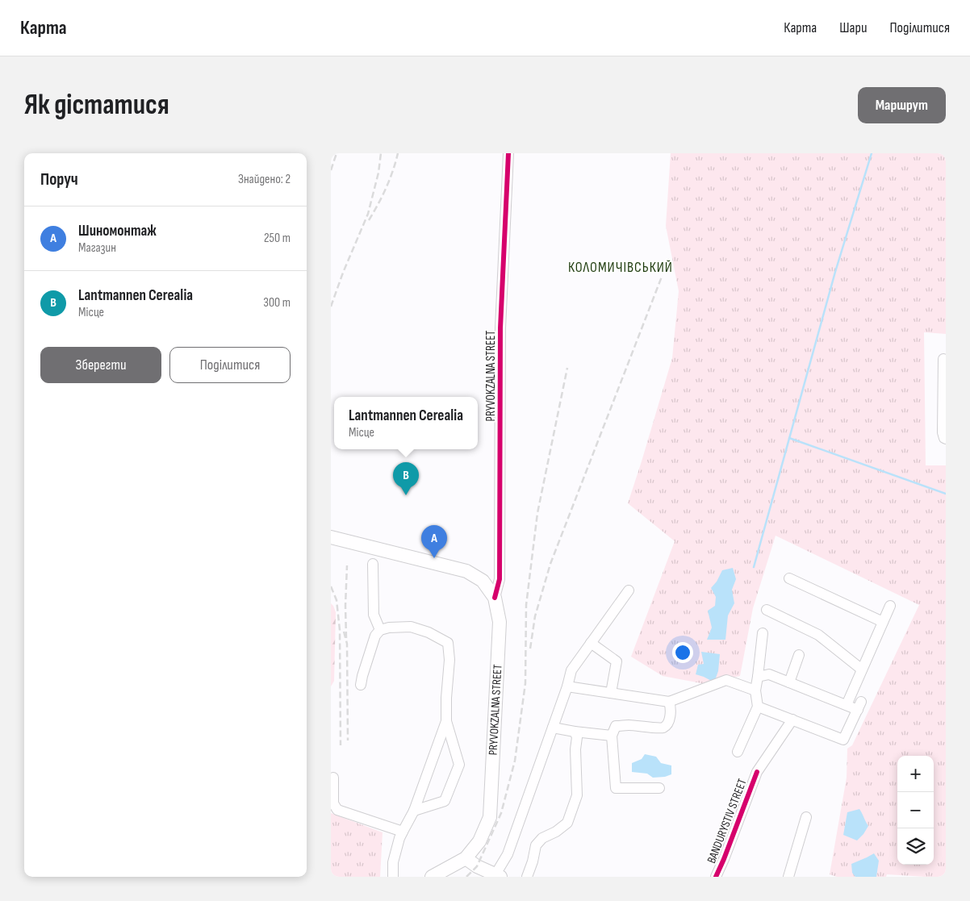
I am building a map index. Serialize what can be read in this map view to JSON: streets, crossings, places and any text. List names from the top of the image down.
{
  "streets": {
    "main road": ["PRYVOKZALNA STREET"],
    "street": ["BANDURYSTIV STREET"]
  },
  "districts": ["КОЛОМИЧІВСЬКИЙ"],
  "page": {
    "header": "Карта",
    "nav": ["Карта", "Шари", "Поділитися"],
    "buttons": [
      "Маршрут",
      ["Зберегти", "Поділитися"]
    ],
    "title": "Як дістатися",
    "heading": ["Поруч", "Знайдено: 2"],
    "list": [
      {
        "mark": "A",
        "name": "Шиномонтаж",
        "note": "Магазин",
        "value": "250 m"
      },
      {
        "mark": "B",
        "name": "Lantmannen Cerealia",
        "note": "Місце",
        "value": "300 m"
      }
    ],
    "popup": ["Lantmannen Cerealia", "Місце"],
    "pins": ["B", "A"],
    "map_buttons": ["+", "−"]
  }
}
